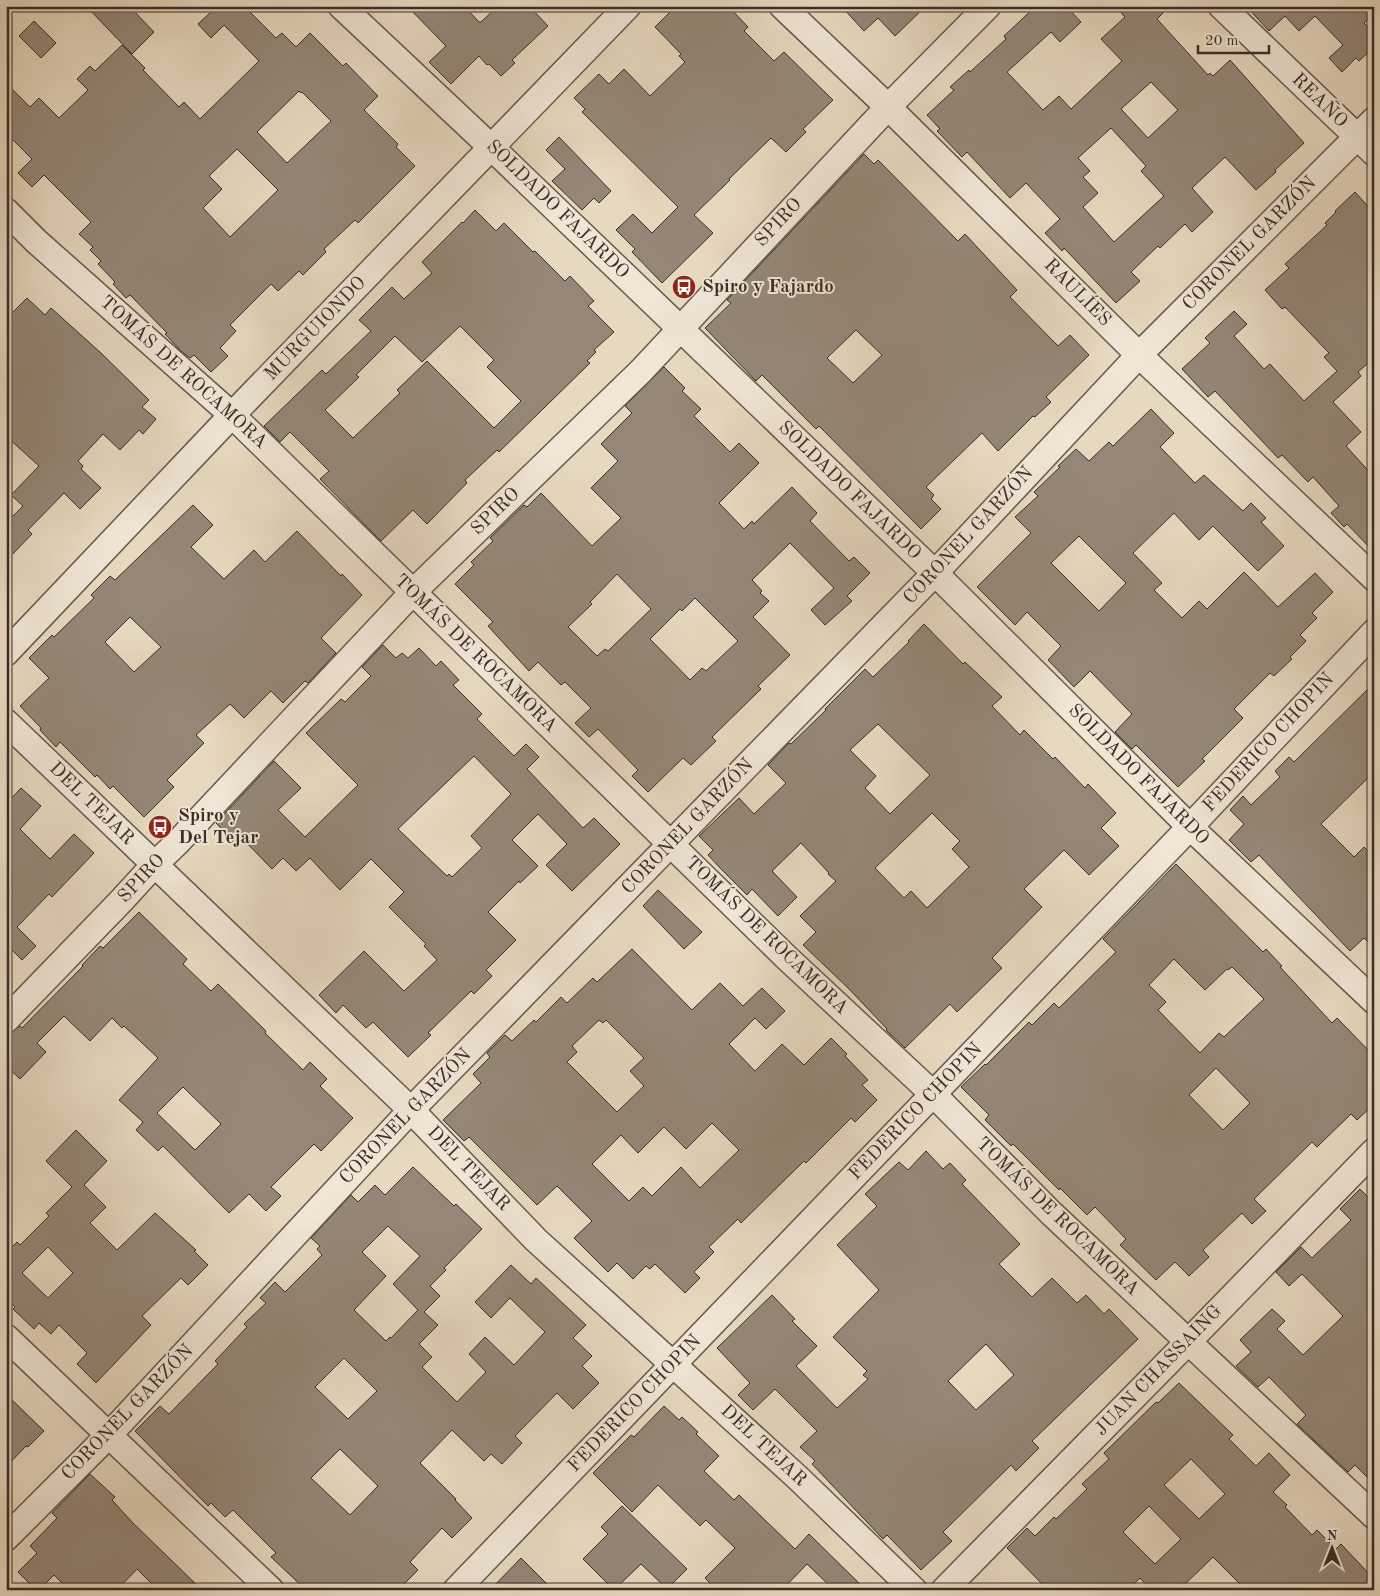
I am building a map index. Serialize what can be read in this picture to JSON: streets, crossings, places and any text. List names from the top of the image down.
{
  "streets": {
    "street": [
      "REAÑO",
      "SOLDADO FAJARDO",
      "SPIRO",
      "CORONEL GARZÓN",
      "RAULÍES",
      "MURGUIONDO",
      "TOMÁS DE ROCAMORA",
      "FEDERICO CHOPIN",
      "DEL TEJAR",
      "JUAN CHASSAING"
    ]
  },
  "crossings": [
    ["REAÑO", "CORONEL GARZÓN"],
    ["SOLDADO FAJARDO", "SPIRO"],
    ["SOLDADO FAJARDO", "CORONEL GARZÓN"],
    ["SOLDADO FAJARDO", "MURGUIONDO"],
    ["SOLDADO FAJARDO", "FEDERICO CHOPIN"],
    ["SPIRO", "RAULÍES"],
    ["SPIRO", "TOMÁS DE ROCAMORA"],
    ["SPIRO", "DEL TEJAR"],
    ["CORONEL GARZÓN", "RAULÍES"],
    ["CORONEL GARZÓN", "TOMÁS DE ROCAMORA"],
    ["CORONEL GARZÓN", "DEL TEJAR"],
    ["MURGUIONDO", "TOMÁS DE ROCAMORA"],
    ["TOMÁS DE ROCAMORA", "FEDERICO CHOPIN"],
    ["TOMÁS DE ROCAMORA", "JUAN CHASSAING"],
    ["FEDERICO CHOPIN", "DEL TEJAR"]
  ],
  "places": {
    "bus stop": ["Spiro y Fajardo", "Spiro y Del Tejar"]
  },
  "scale_bar": "20 m",
  "north": "top"
}
